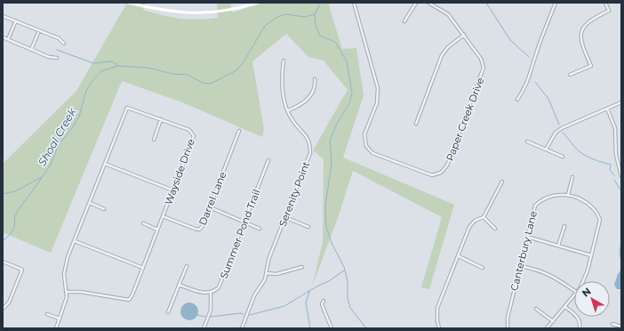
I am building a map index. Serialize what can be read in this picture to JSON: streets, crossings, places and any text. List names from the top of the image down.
{
  "streets": {
    "street": [
      "Paper Creek Drive",
      "Wayside Drive",
      "Serenity Point",
      "Darrel Lane",
      "Summer Pond Trail",
      "Canterbury Lane"
    ]
  },
  "crossings": [
    ["Wayside Drive", "Darrel Lane"]
  ],
  "water": ["Shoal Creek"],
  "north": "top left"
}
